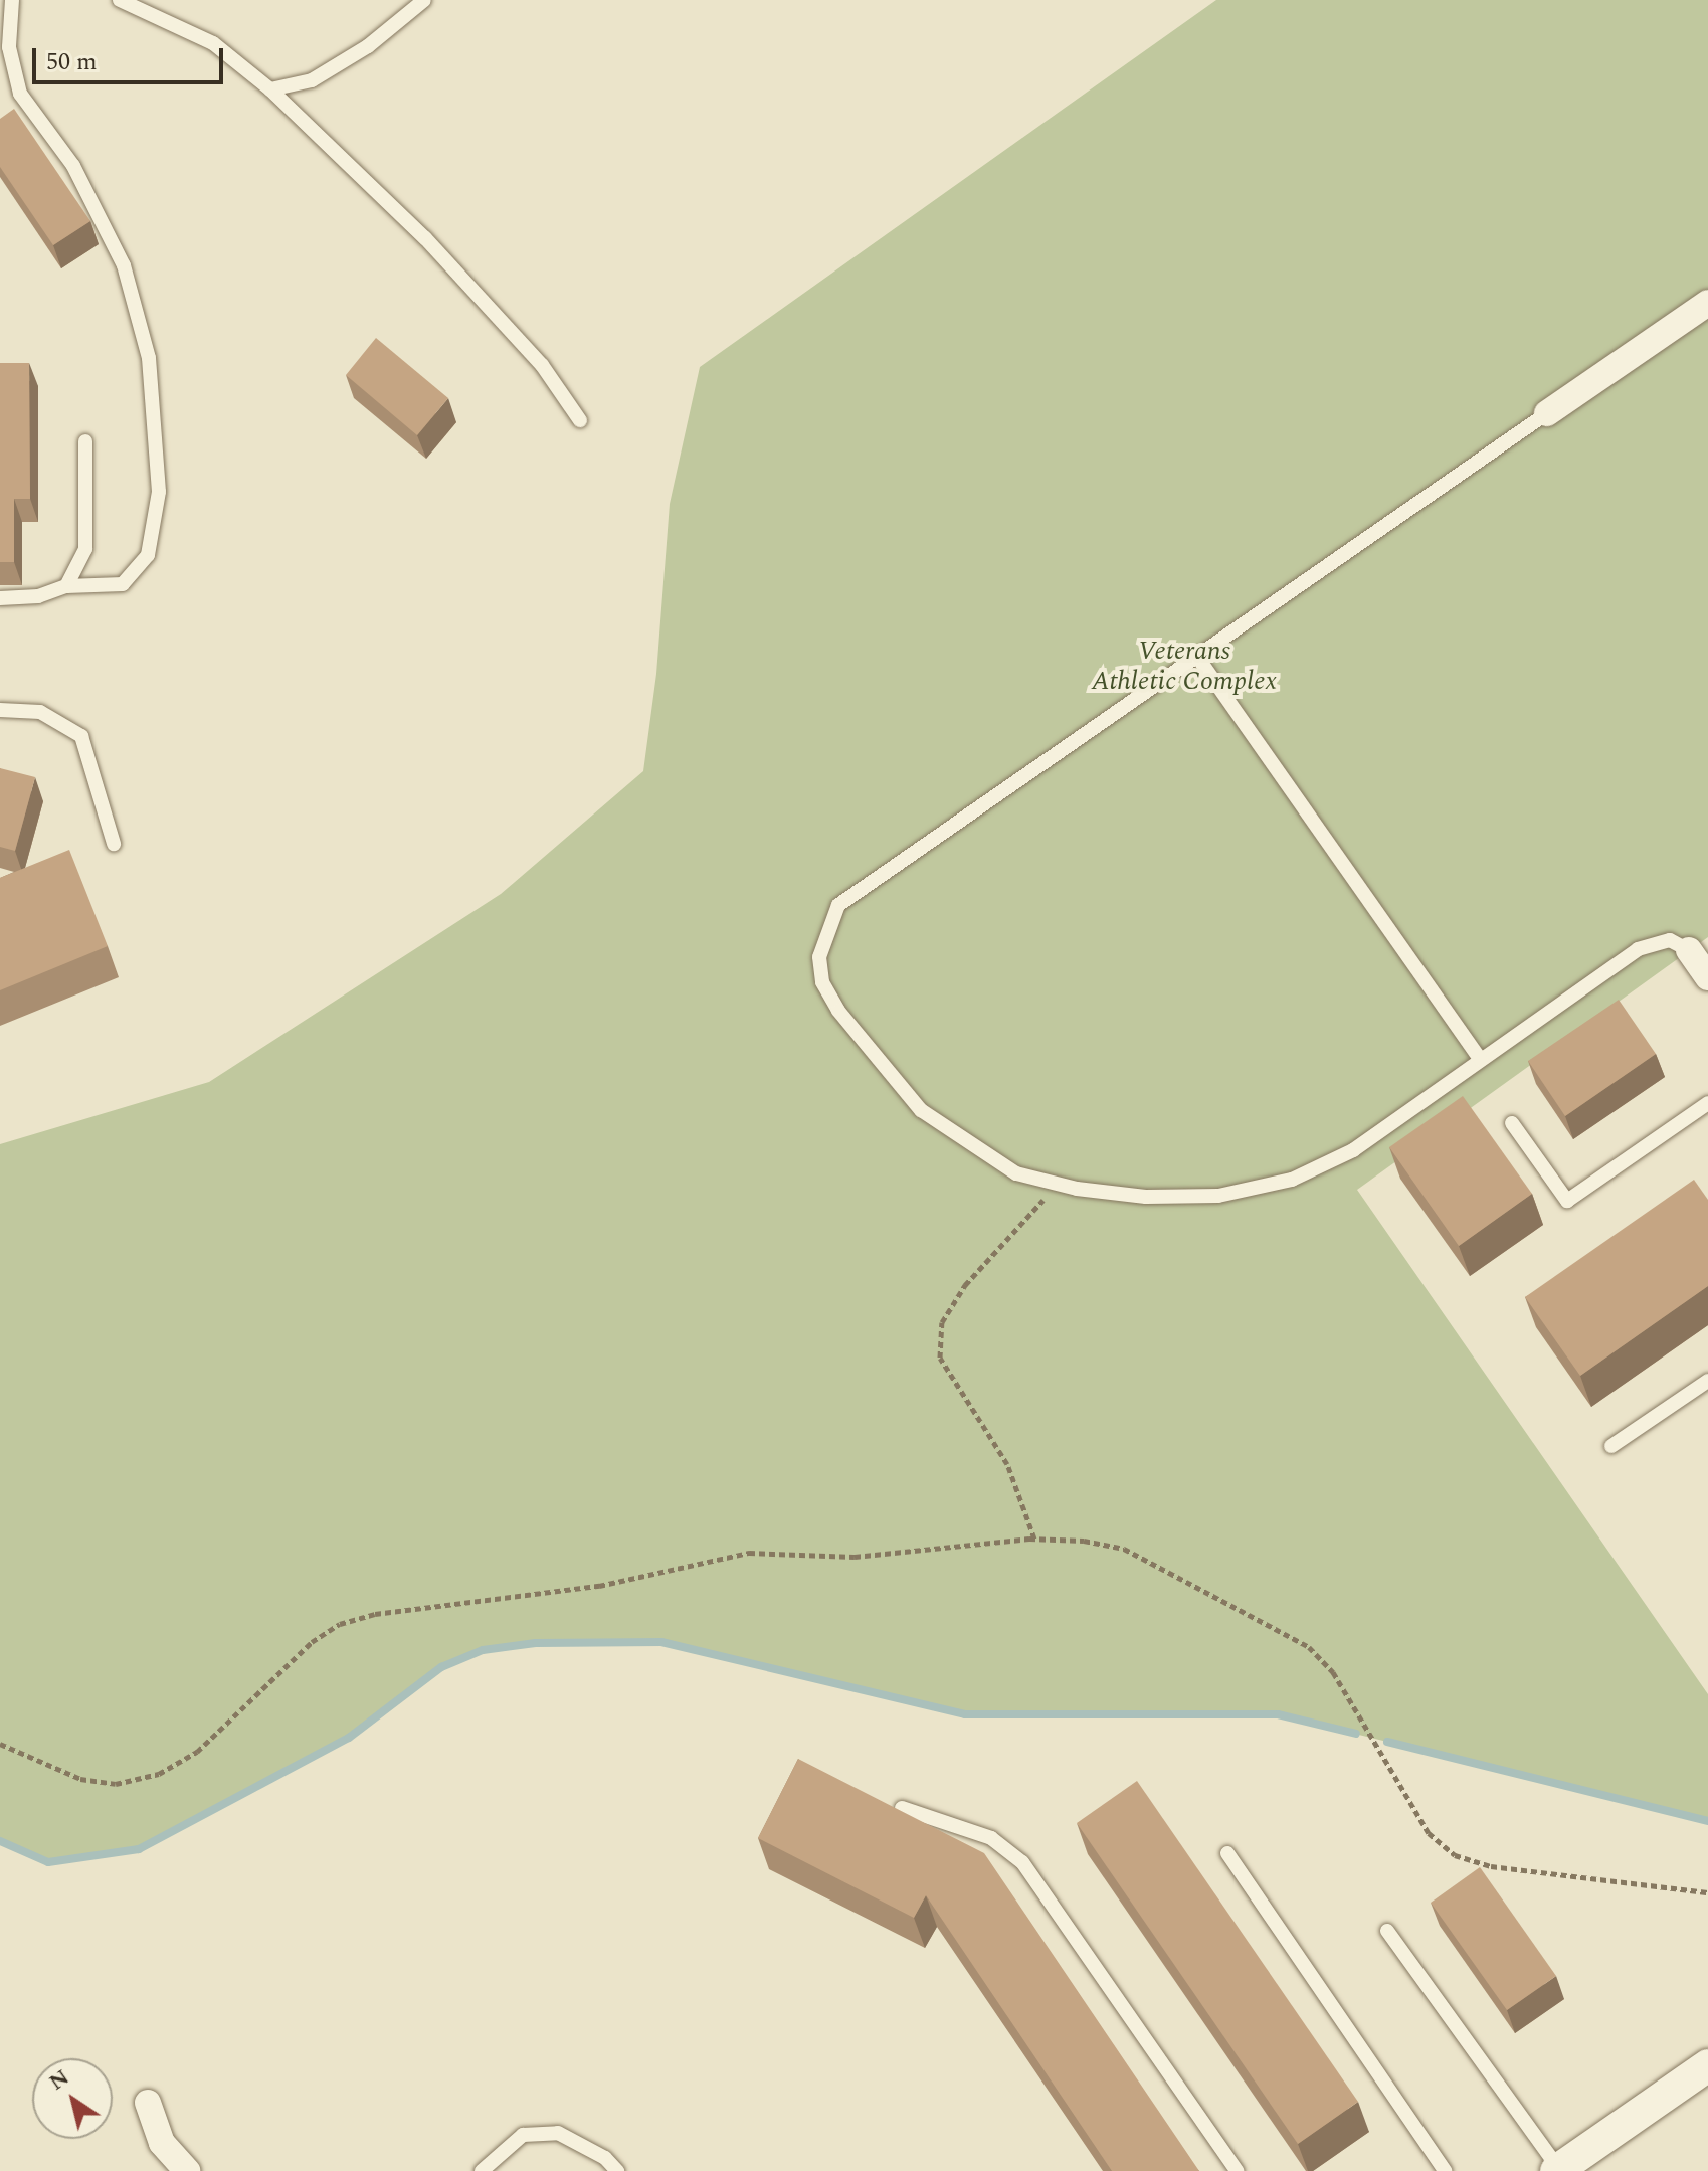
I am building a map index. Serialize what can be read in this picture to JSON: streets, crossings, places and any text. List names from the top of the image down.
{
  "parks": ["Veterans Athletic Complex"],
  "scale_bar": "50 m",
  "north": "top left"
}
